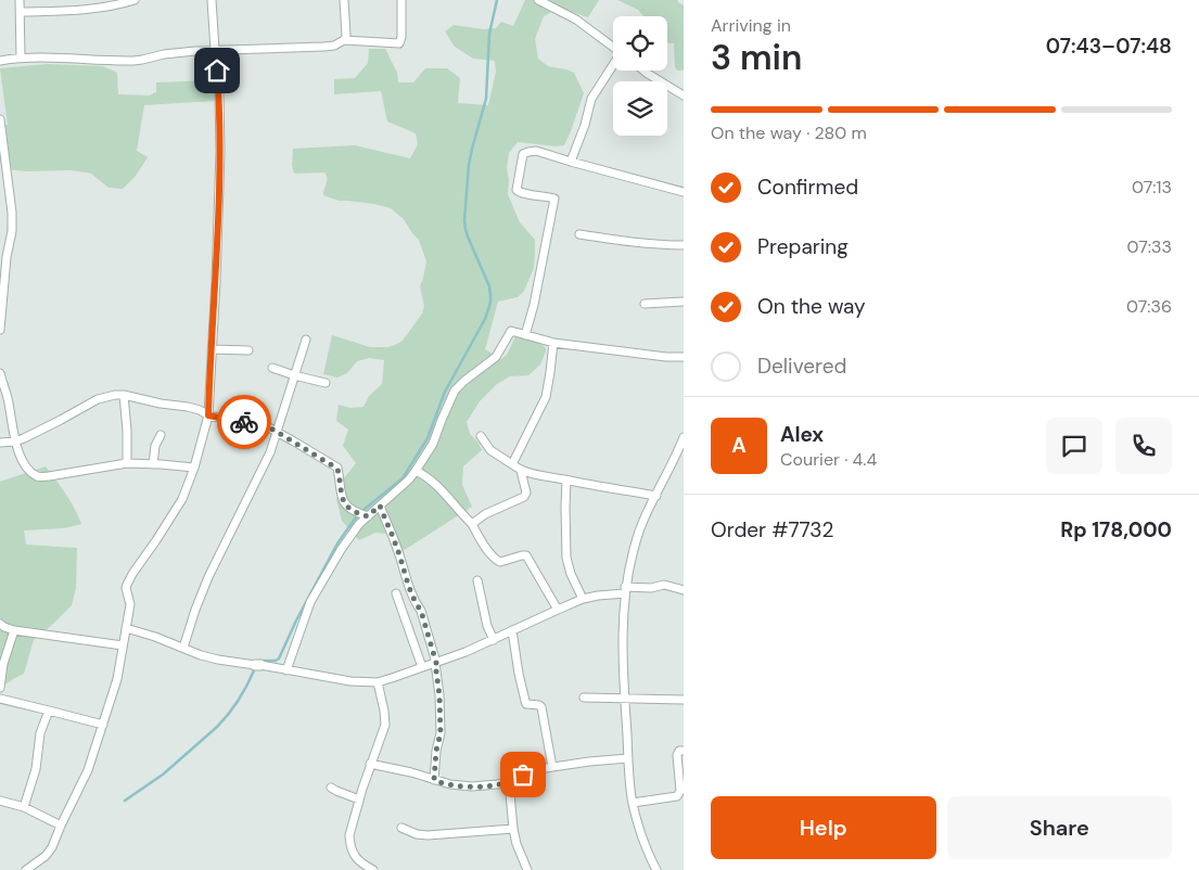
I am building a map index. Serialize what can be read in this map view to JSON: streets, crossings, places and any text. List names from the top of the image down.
{
  "page": {
    "heading": ["3 min", "Arriving in", "07:43–07:48"],
    "panel": [
      "Alex",
      "Courier · 4.4",
      "Order #7732",
      "Rp 178,000"
    ],
    "bar": "On the way · 280 m",
    "list": [
      ["Confirmed", "07:13"],
      ["Preparing", "07:33"],
      ["On the way", "07:36"],
      "Delivered"
    ],
    "round": "A",
    "buttons": ["Help", "Share"]
  }
}
